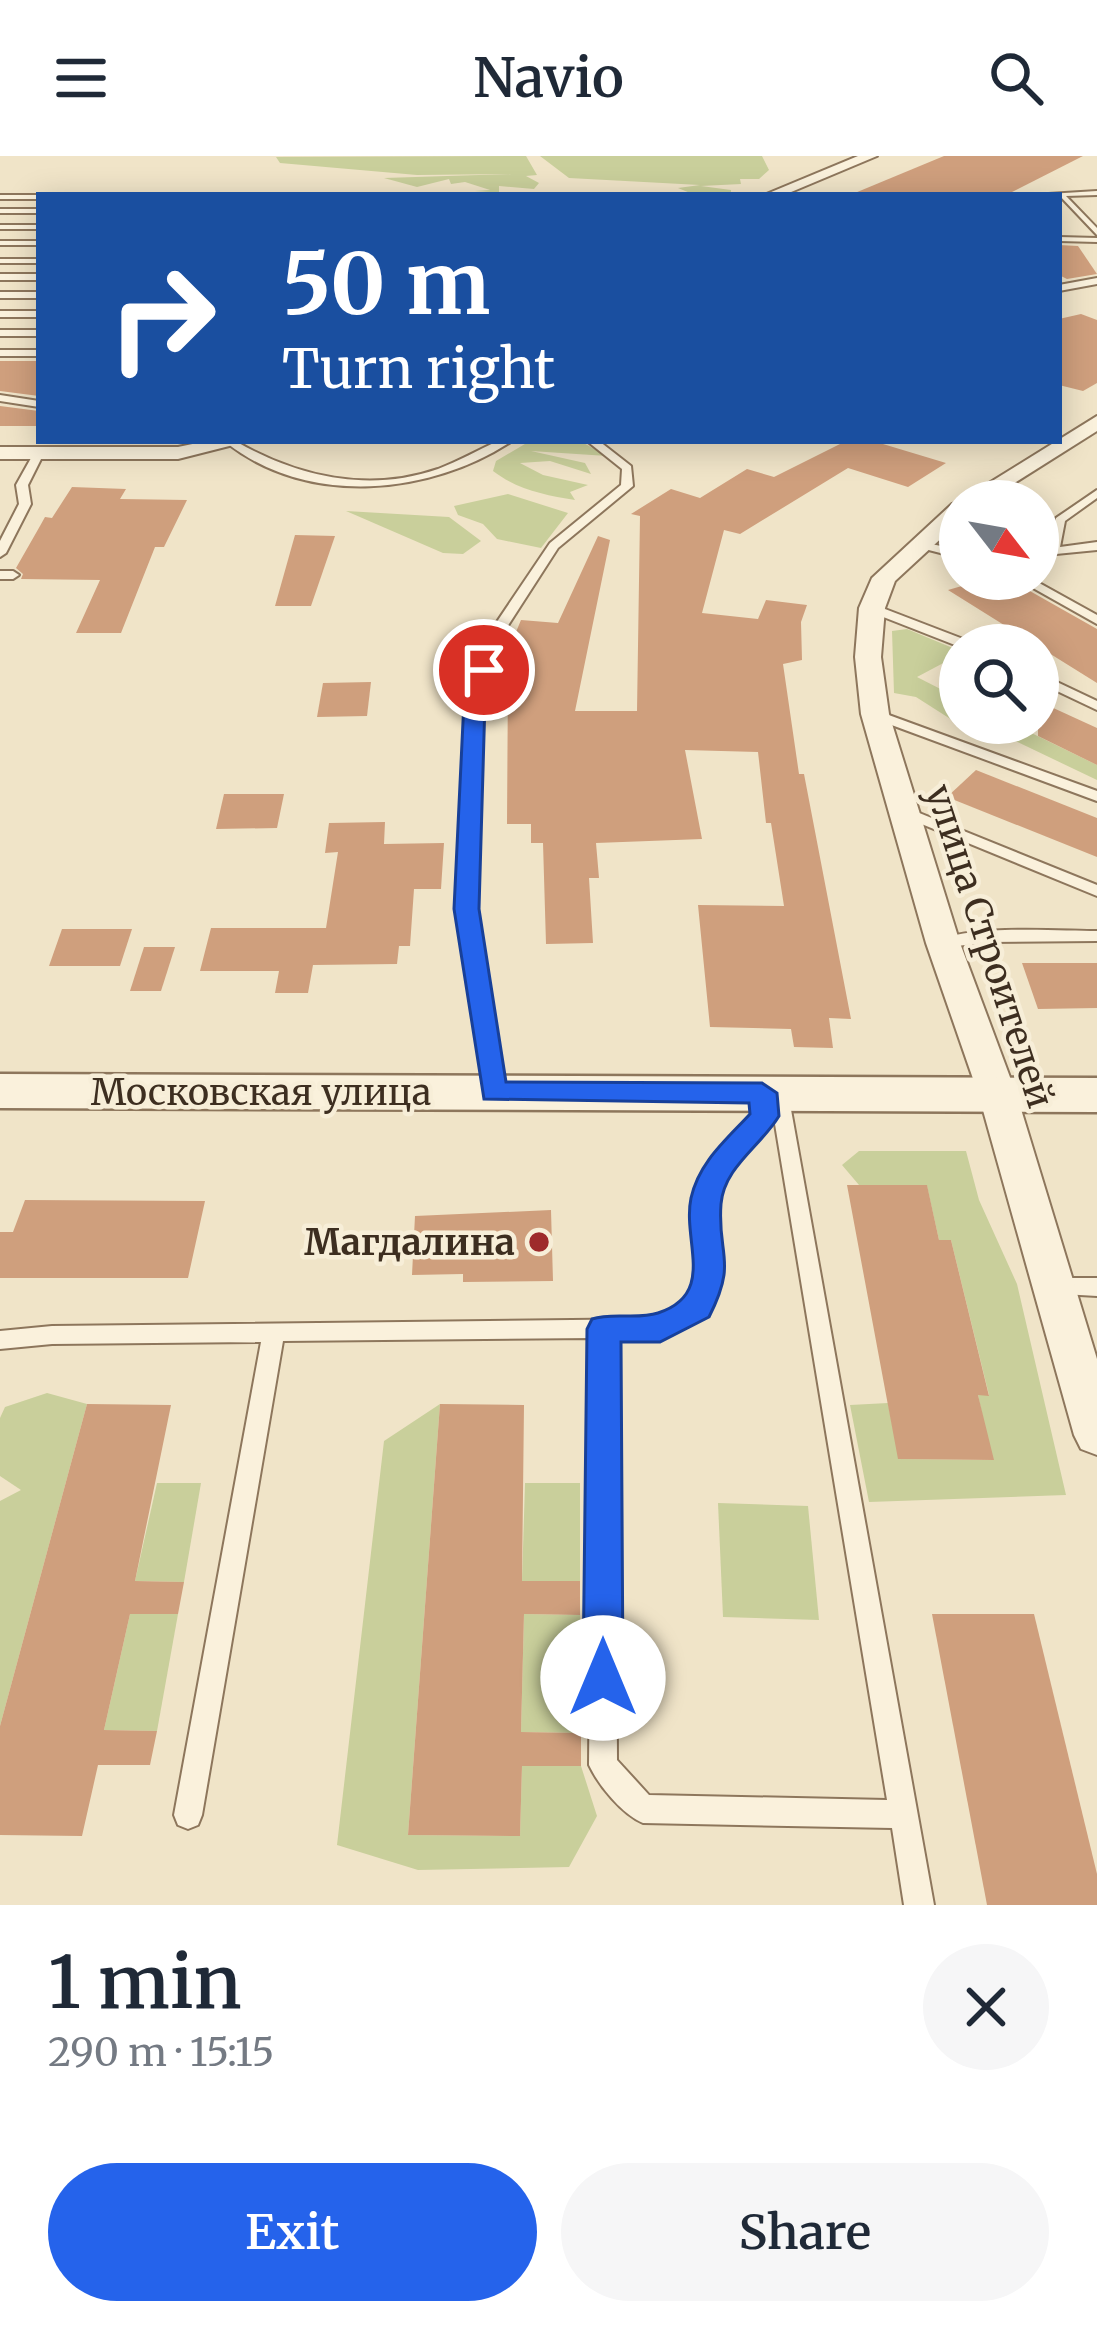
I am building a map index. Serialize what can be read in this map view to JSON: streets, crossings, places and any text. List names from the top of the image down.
{
  "streets": {
    "street": ["улица Строителей", "Московская улица"]
  },
  "crossings": [
    ["улица Строителей", "Московская улица"]
  ],
  "places": ["Магдалина"],
  "north": "bottom right",
  "page": {
    "header": "Navio",
    "turn": ["50 m", "Turn right"],
    "heading": ["1 min", "290 m · 15:15"],
    "buttons": ["Exit", "Share"]
  }
}
